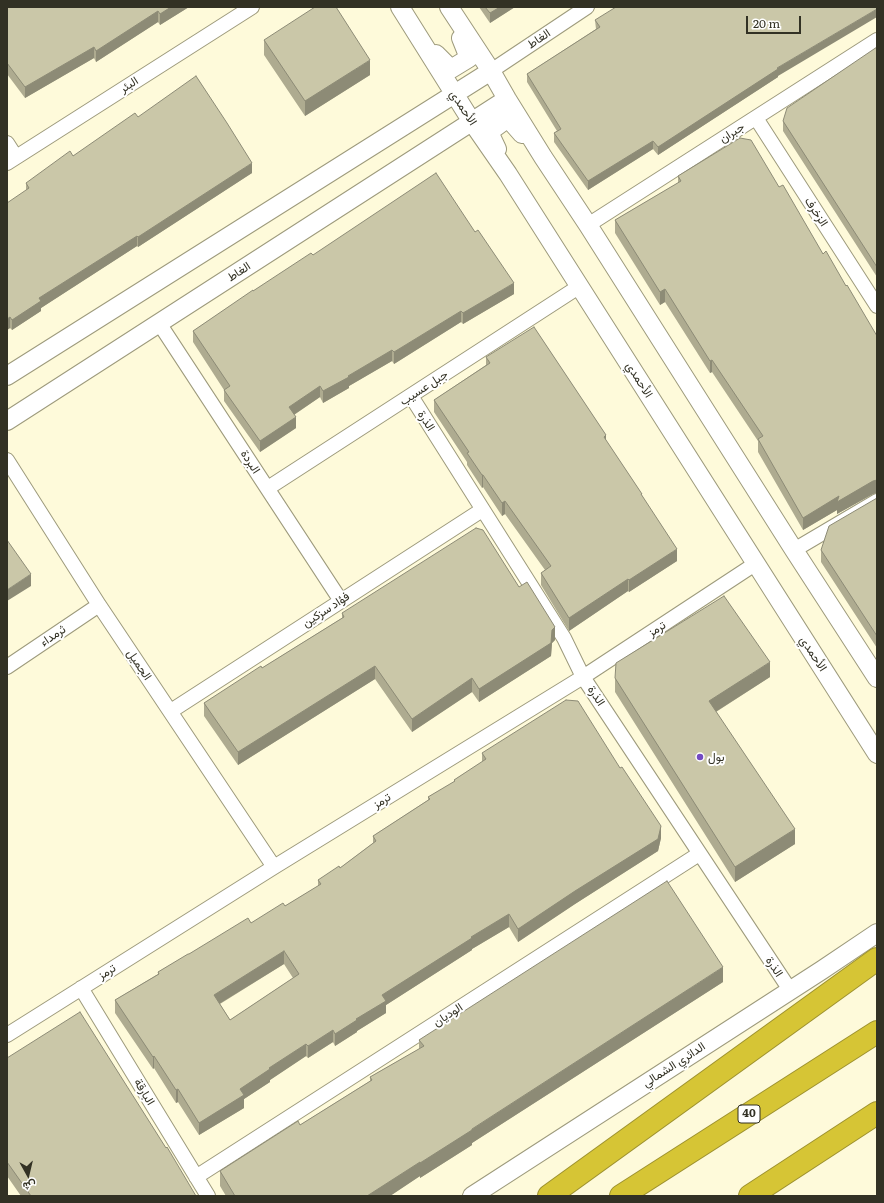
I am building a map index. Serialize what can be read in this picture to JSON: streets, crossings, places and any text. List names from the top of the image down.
{
  "streets": {
    "highway": ["40"],
    "street": [
      "الغاط",
      "البئر",
      "الأحمدي",
      "جبران",
      "الزخرف",
      "جبل عسيب",
      "الذرة",
      "البردة",
      "فؤاد سزكين",
      "ترمز",
      "ثرمداء",
      "الجميل",
      "الوديان",
      "الدائري الشمالي",
      "البارقة"
    ]
  },
  "crossings": [
    ["الغاط", "الأحمدي"],
    ["الغاط", "البردة"],
    ["الأحمدي", "جبل عسيب"],
    ["الأحمدي", "ترمز"],
    ["جبران", "الزخرف"],
    ["جبل عسيب", "الذرة"],
    ["جبل عسيب", "البردة"],
    ["الذرة", "فؤاد سزكين"],
    ["الذرة", "ترمز"],
    ["الذرة", "الوديان"],
    ["الذرة", "الدائري الشمالي"],
    ["البردة", "فؤاد سزكين"],
    ["فؤاد سزكين", "الجميل"],
    ["ترمز", "الجميل"],
    ["ترمز", "البارقة"],
    ["ثرمداء", "الجميل"],
    ["الوديان", "البارقة"]
  ],
  "places": ["بول"],
  "scale_bar": "20 m",
  "north": "bottom"
}
